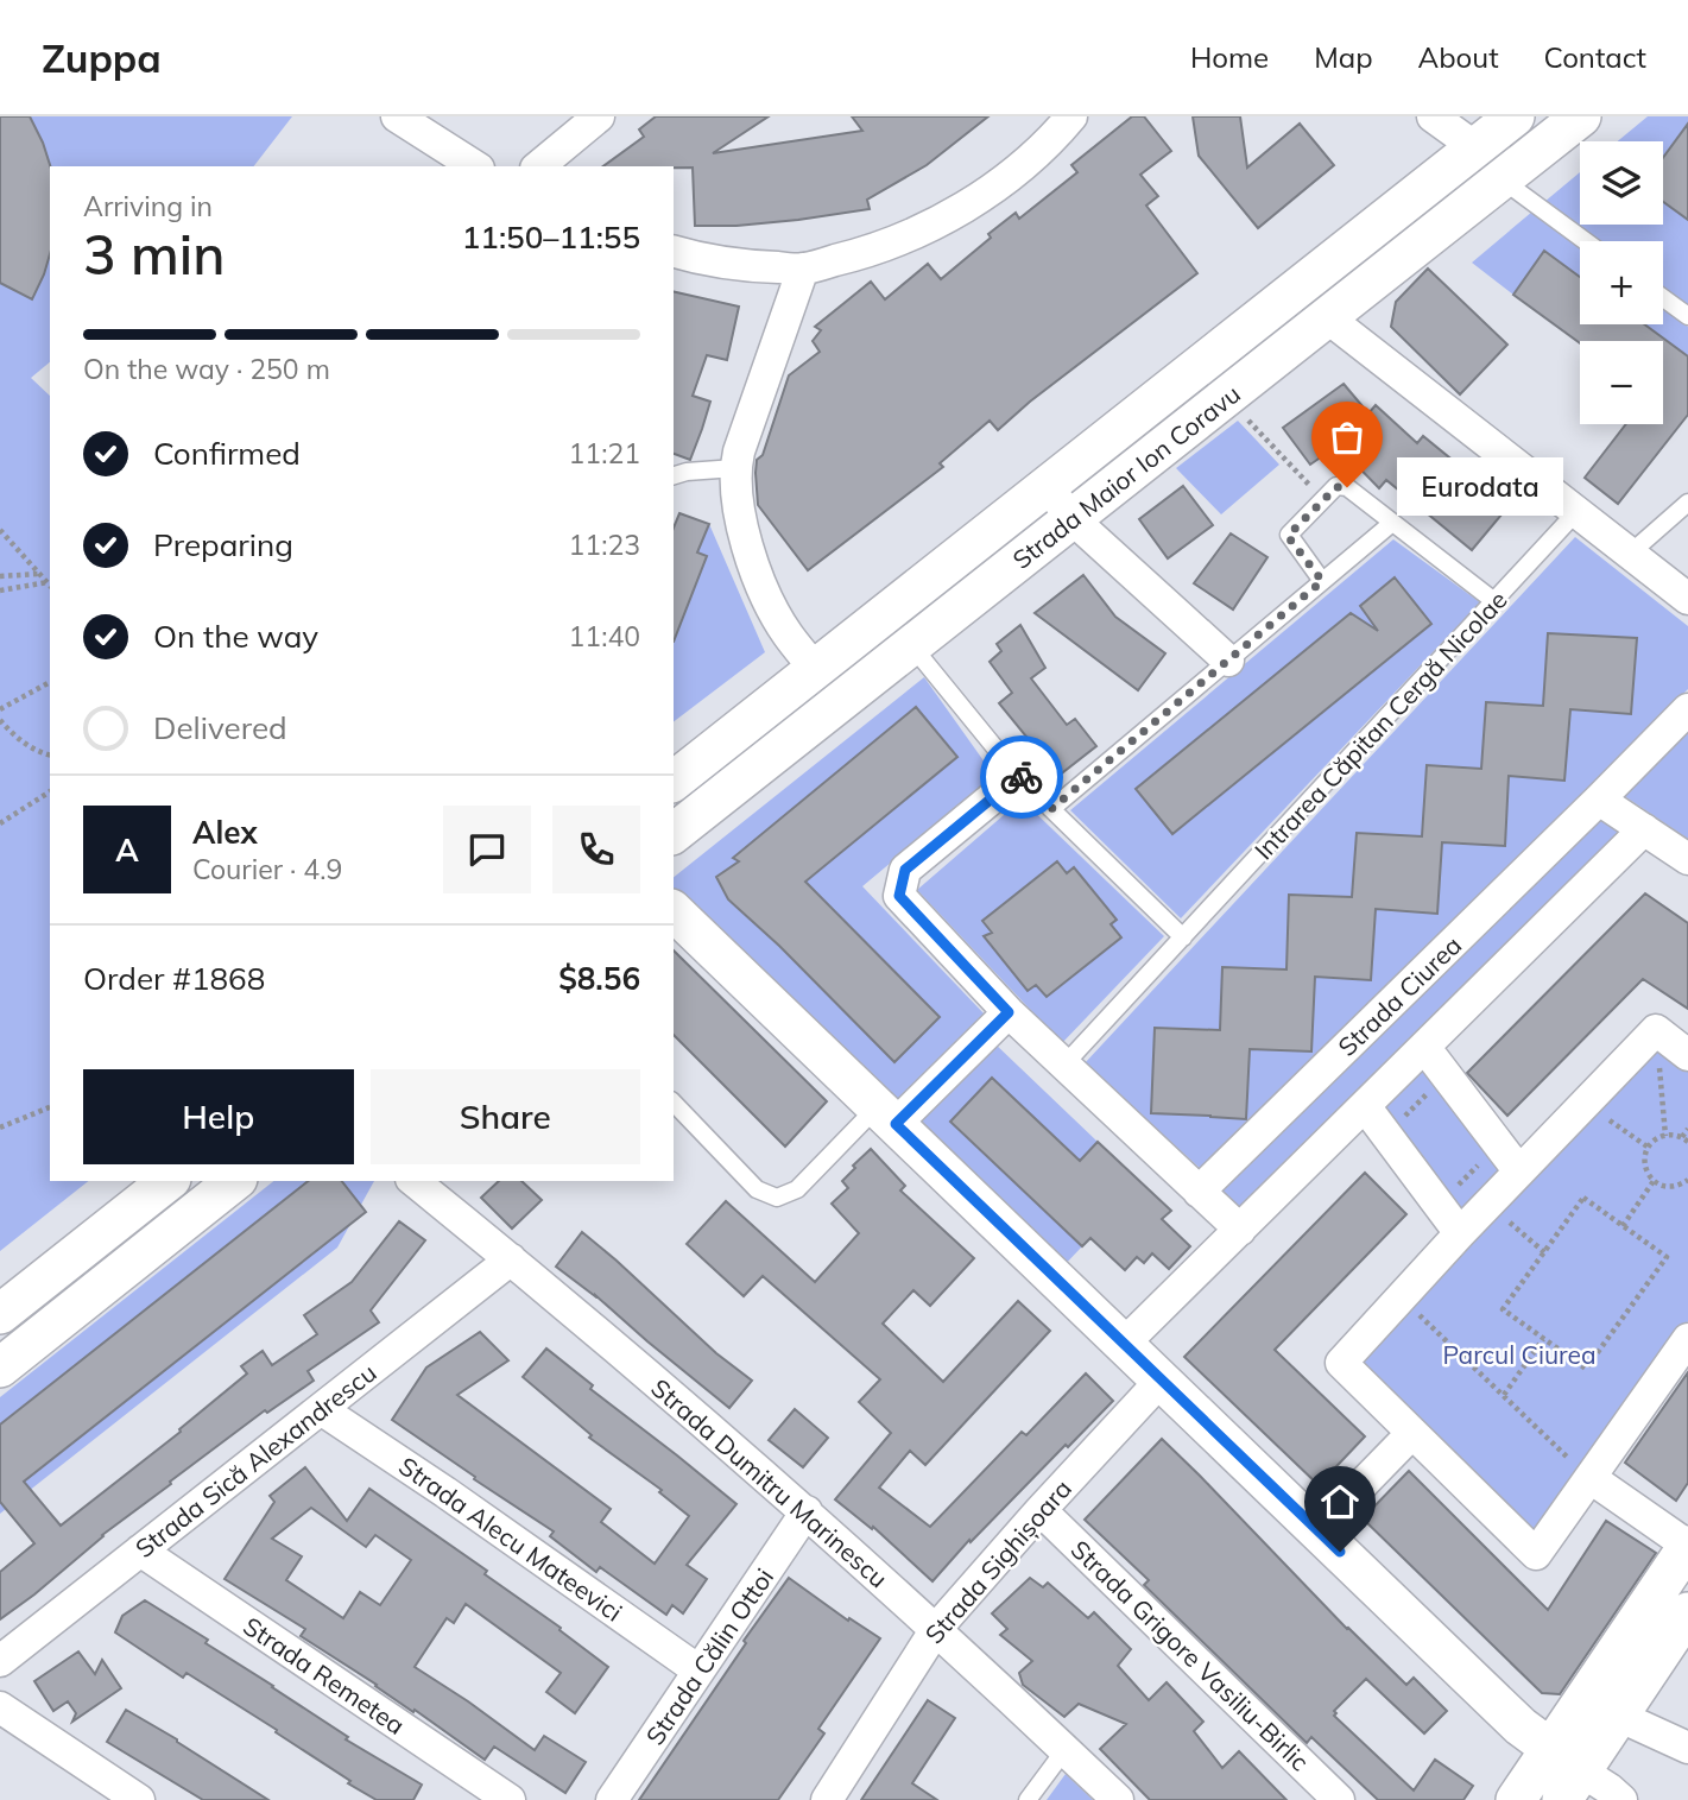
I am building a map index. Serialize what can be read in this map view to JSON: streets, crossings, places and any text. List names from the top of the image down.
{
  "streets": {
    "street": [
      "Strada Maior Ion Coravu",
      "Strada Ciurea",
      "Strada Sică Alexandrescu",
      "Strada Dumitru Marinescu",
      "Strada Alecu Mateevici",
      "Strada Sighișoara",
      "Strada Grigore Vasiliu-Birlic",
      "Strada Călin Ottoi",
      "Strada Remetea"
    ],
    "lane": ["Intrarea Căpitan Cergă Nicolae"]
  },
  "crossings": [
    ["Strada Sică Alexandrescu", "Strada Dumitru Marinescu"],
    ["Strada Sică Alexandrescu", "Strada Alecu Mateevici"],
    ["Strada Sică Alexandrescu", "Strada Remetea"],
    ["Strada Dumitru Marinescu", "Strada Sighișoara"],
    ["Strada Dumitru Marinescu", "Strada Călin Ottoi"],
    ["Strada Alecu Mateevici", "Strada Călin Ottoi"],
    ["Strada Sighișoara", "Strada Grigore Vasiliu-Birlic"]
  ],
  "parks": ["Parcul Ciurea"],
  "places": ["Eurodata"],
  "page": {
    "header": "Zuppa",
    "nav": [
      "Home",
      "Map",
      "About",
      "Contact"
    ],
    "map_buttons": ["+", "−"],
    "heading": ["3 min", "Arriving in", "11:50–11:55"],
    "panel": [
      "Alex",
      "Courier · 4.9",
      "Order #1868",
      "$8.56"
    ],
    "bar": "On the way · 250 m",
    "list": [
      ["Confirmed", "11:21"],
      ["Preparing", "11:23"],
      ["On the way", "11:40"],
      "Delivered"
    ],
    "bubble": "Eurodata",
    "round": "A",
    "buttons": ["Help", "Share"]
  }
}
